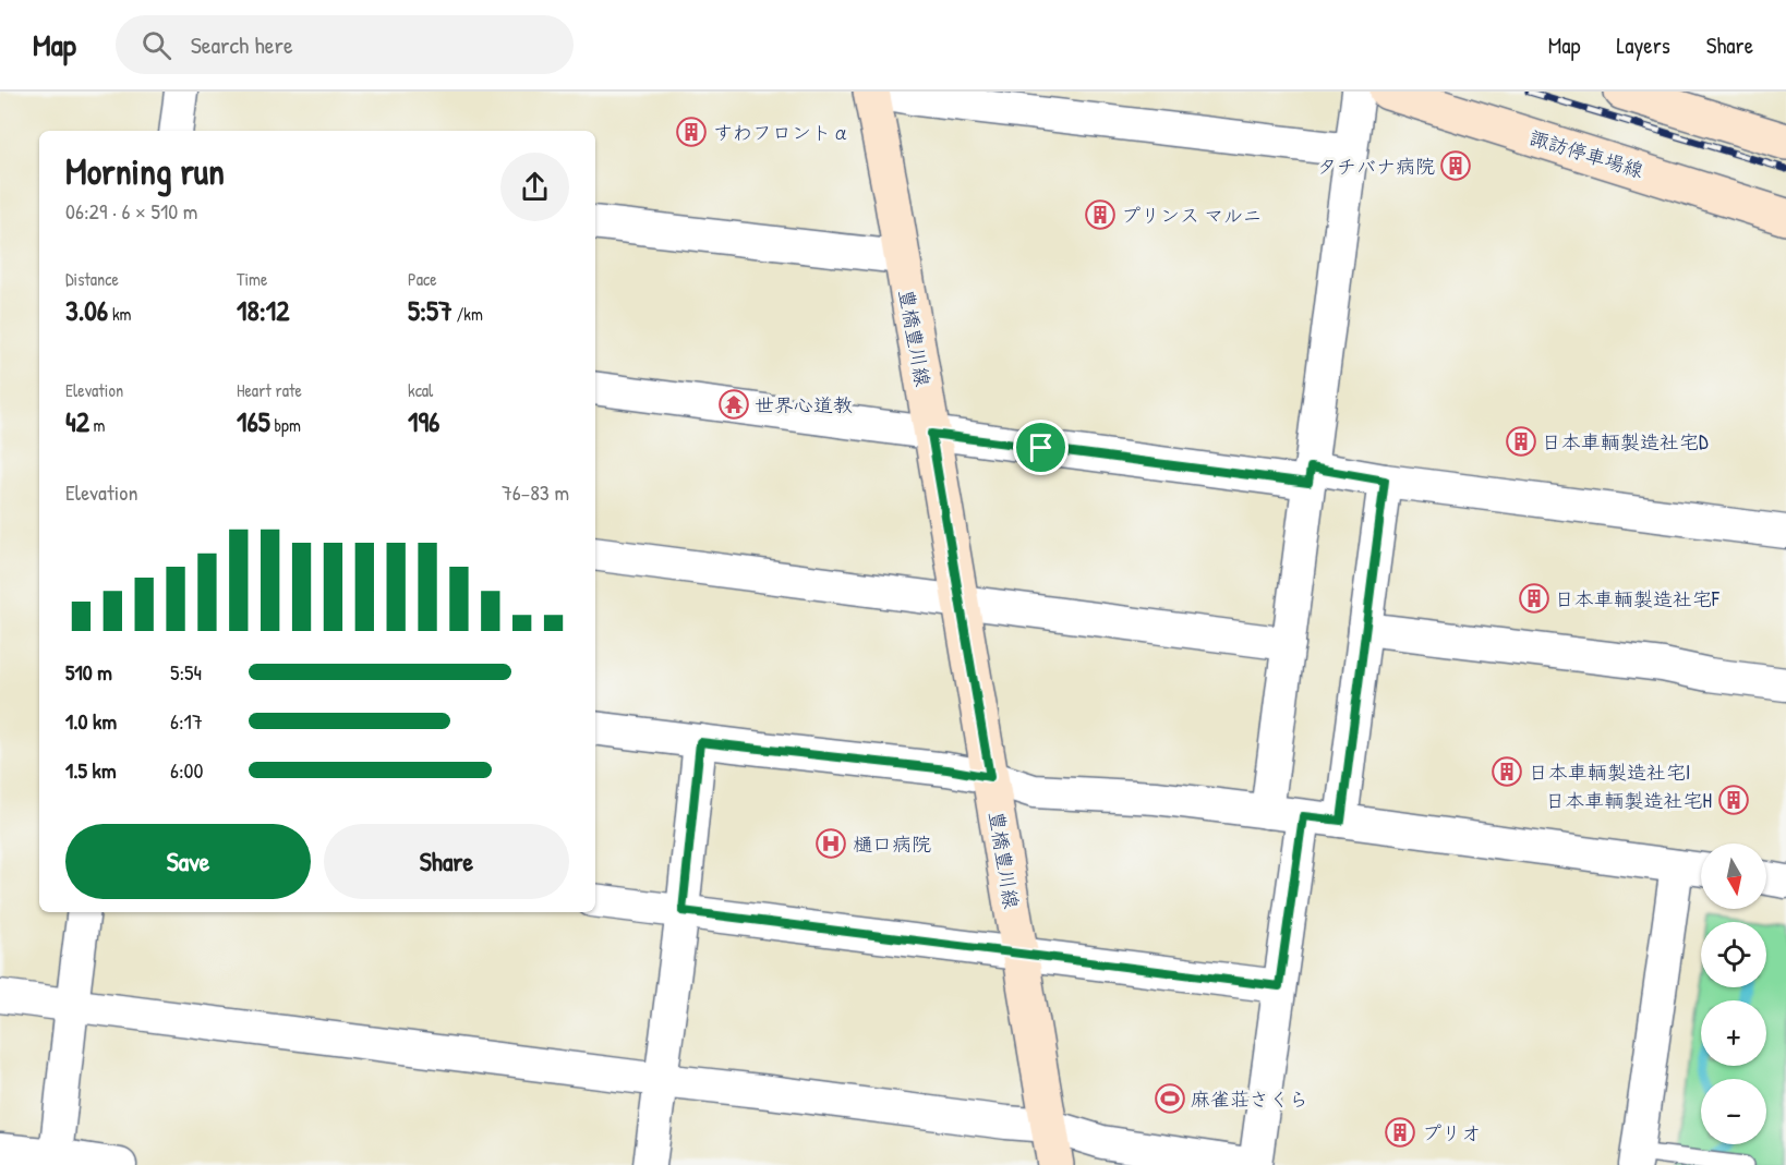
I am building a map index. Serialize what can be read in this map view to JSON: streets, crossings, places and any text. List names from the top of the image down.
{
  "streets": {
    "main road": ["諏訪停車場線", "豊橋豊川線"]
  },
  "places": {
    "building": [
      "すわフロントα",
      "タチバナ病院",
      "プリンス マルニ",
      "日本車輌製造社宅D",
      "日本車輌製造社宅F",
      "日本車輌製造社宅I",
      "日本車輌製造社宅H",
      "プリオ"
    ],
    "temple": ["世界心道教"],
    "hospital": ["樋口病院"],
    "sports": ["麻雀荘さくら"]
  },
  "north": "bottom",
  "page": {
    "header": "Map",
    "search": "Search here",
    "nav": ["Map", "Layers", "Share"],
    "heading": ["Morning run", "06:29 · 6 × 510 m"],
    "stats": [
      ["Distance", "3.06 km"],
      ["Time", "18:12"],
      ["Pace", "5:57 /km"],
      ["Elevation", "42 m"],
      ["Heart rate", "165 bpm"],
      ["kcal", "196"]
    ],
    "chart": ["Elevation", "76–83 m"],
    "list": [
      {
        "name": "510 m",
        "note": "5:54"
      },
      {
        "name": "1.0 km",
        "note": "6:17"
      },
      {
        "name": "1.5 km",
        "note": "6:00"
      }
    ],
    "buttons": ["Save", "Share"],
    "map_buttons": ["+", "−"]
  }
}
